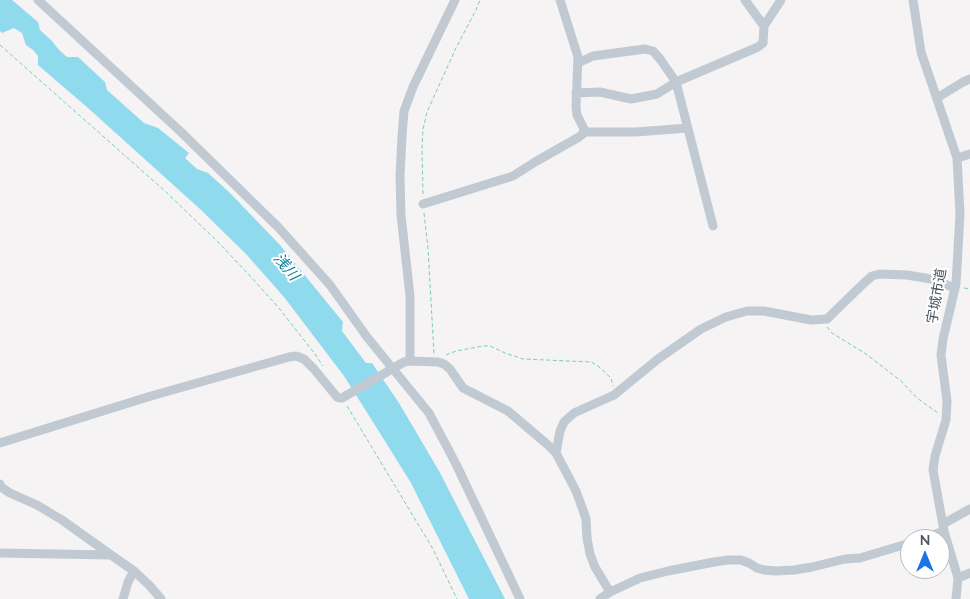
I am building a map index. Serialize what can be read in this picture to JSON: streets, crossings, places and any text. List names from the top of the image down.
{
  "streets": {
    "street": ["宇城市道"]
  },
  "water": ["浅川"],
  "north": "top"
}
